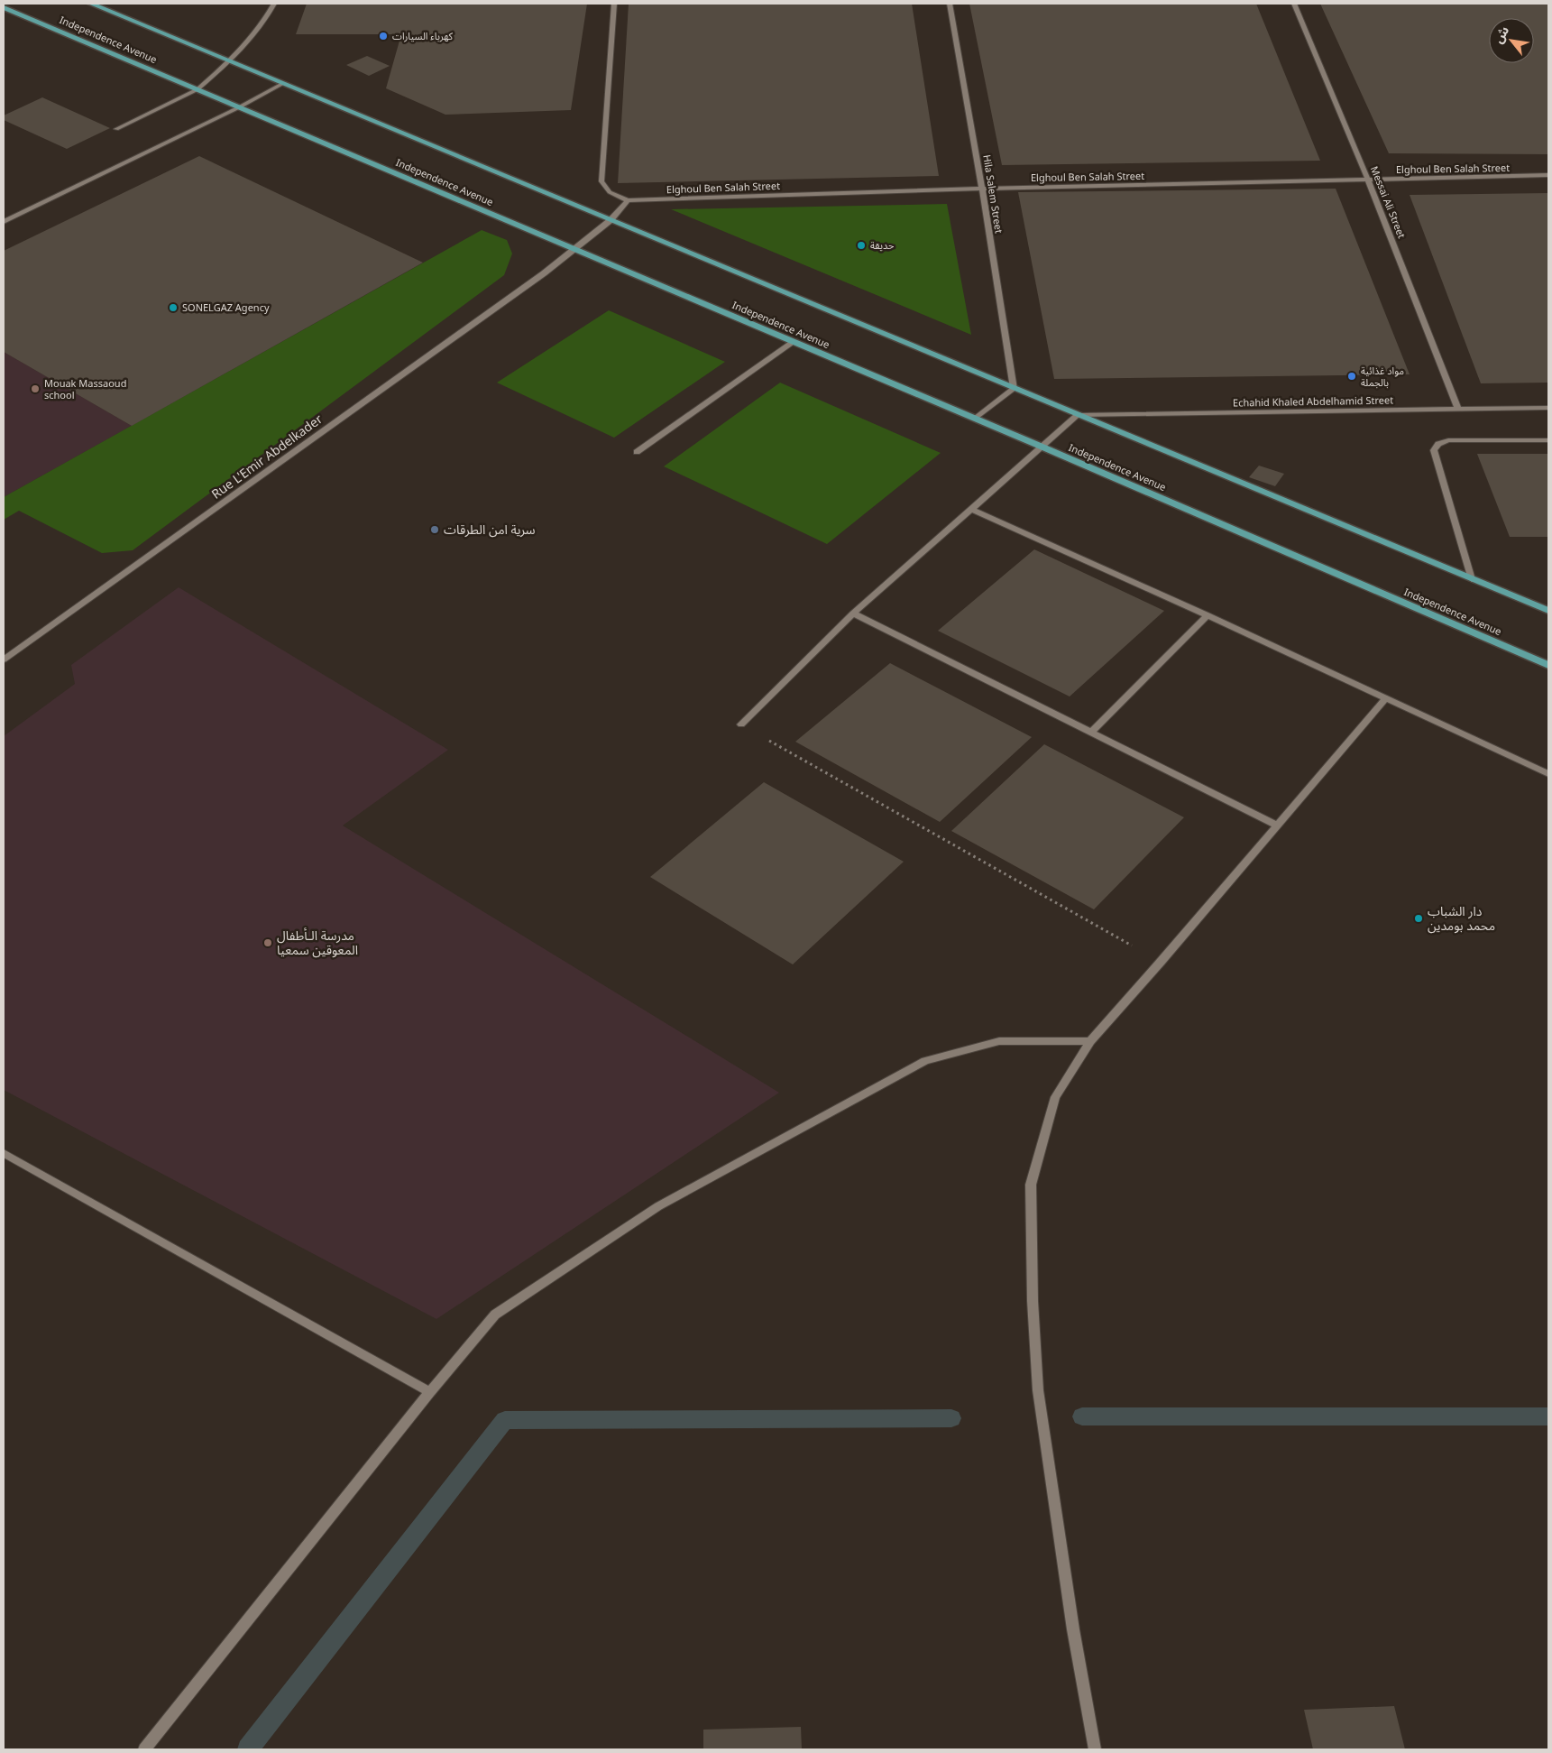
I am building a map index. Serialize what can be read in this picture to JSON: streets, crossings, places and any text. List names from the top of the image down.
{
  "streets": {
    "main road": ["Independence Avenue"],
    "street": [
      "Elghoul Ben Salah Street",
      "Hila Salem Street",
      "Messai Ali Street",
      "Echahid Khaled Abdelhamid Street",
      "Rue L'Emir Abdelkader"
    ]
  },
  "crossings": [
    ["Independence Avenue", "Rue L'Emir Abdelkader"],
    ["Elghoul Ben Salah Street", "Hila Salem Street"],
    ["Elghoul Ben Salah Street", "Messai Ali Street"],
    ["Elghoul Ben Salah Street", "Rue L'Emir Abdelkader"],
    ["Messai Ali Street", "Echahid Khaled Abdelhamid Street"]
  ],
  "places": [
    "كهرباء السيارات",
    "حديقة",
    "SONELGAZ Agency",
    "مواد غذائية بالجملة",
    "Mouak Massaoud school",
    "سرية امن الطرقات",
    "دار الشباب محمد بومدين",
    "مدرسة الـأطفال المعوقين سمعيا"
  ],
  "north": "top left"
}
